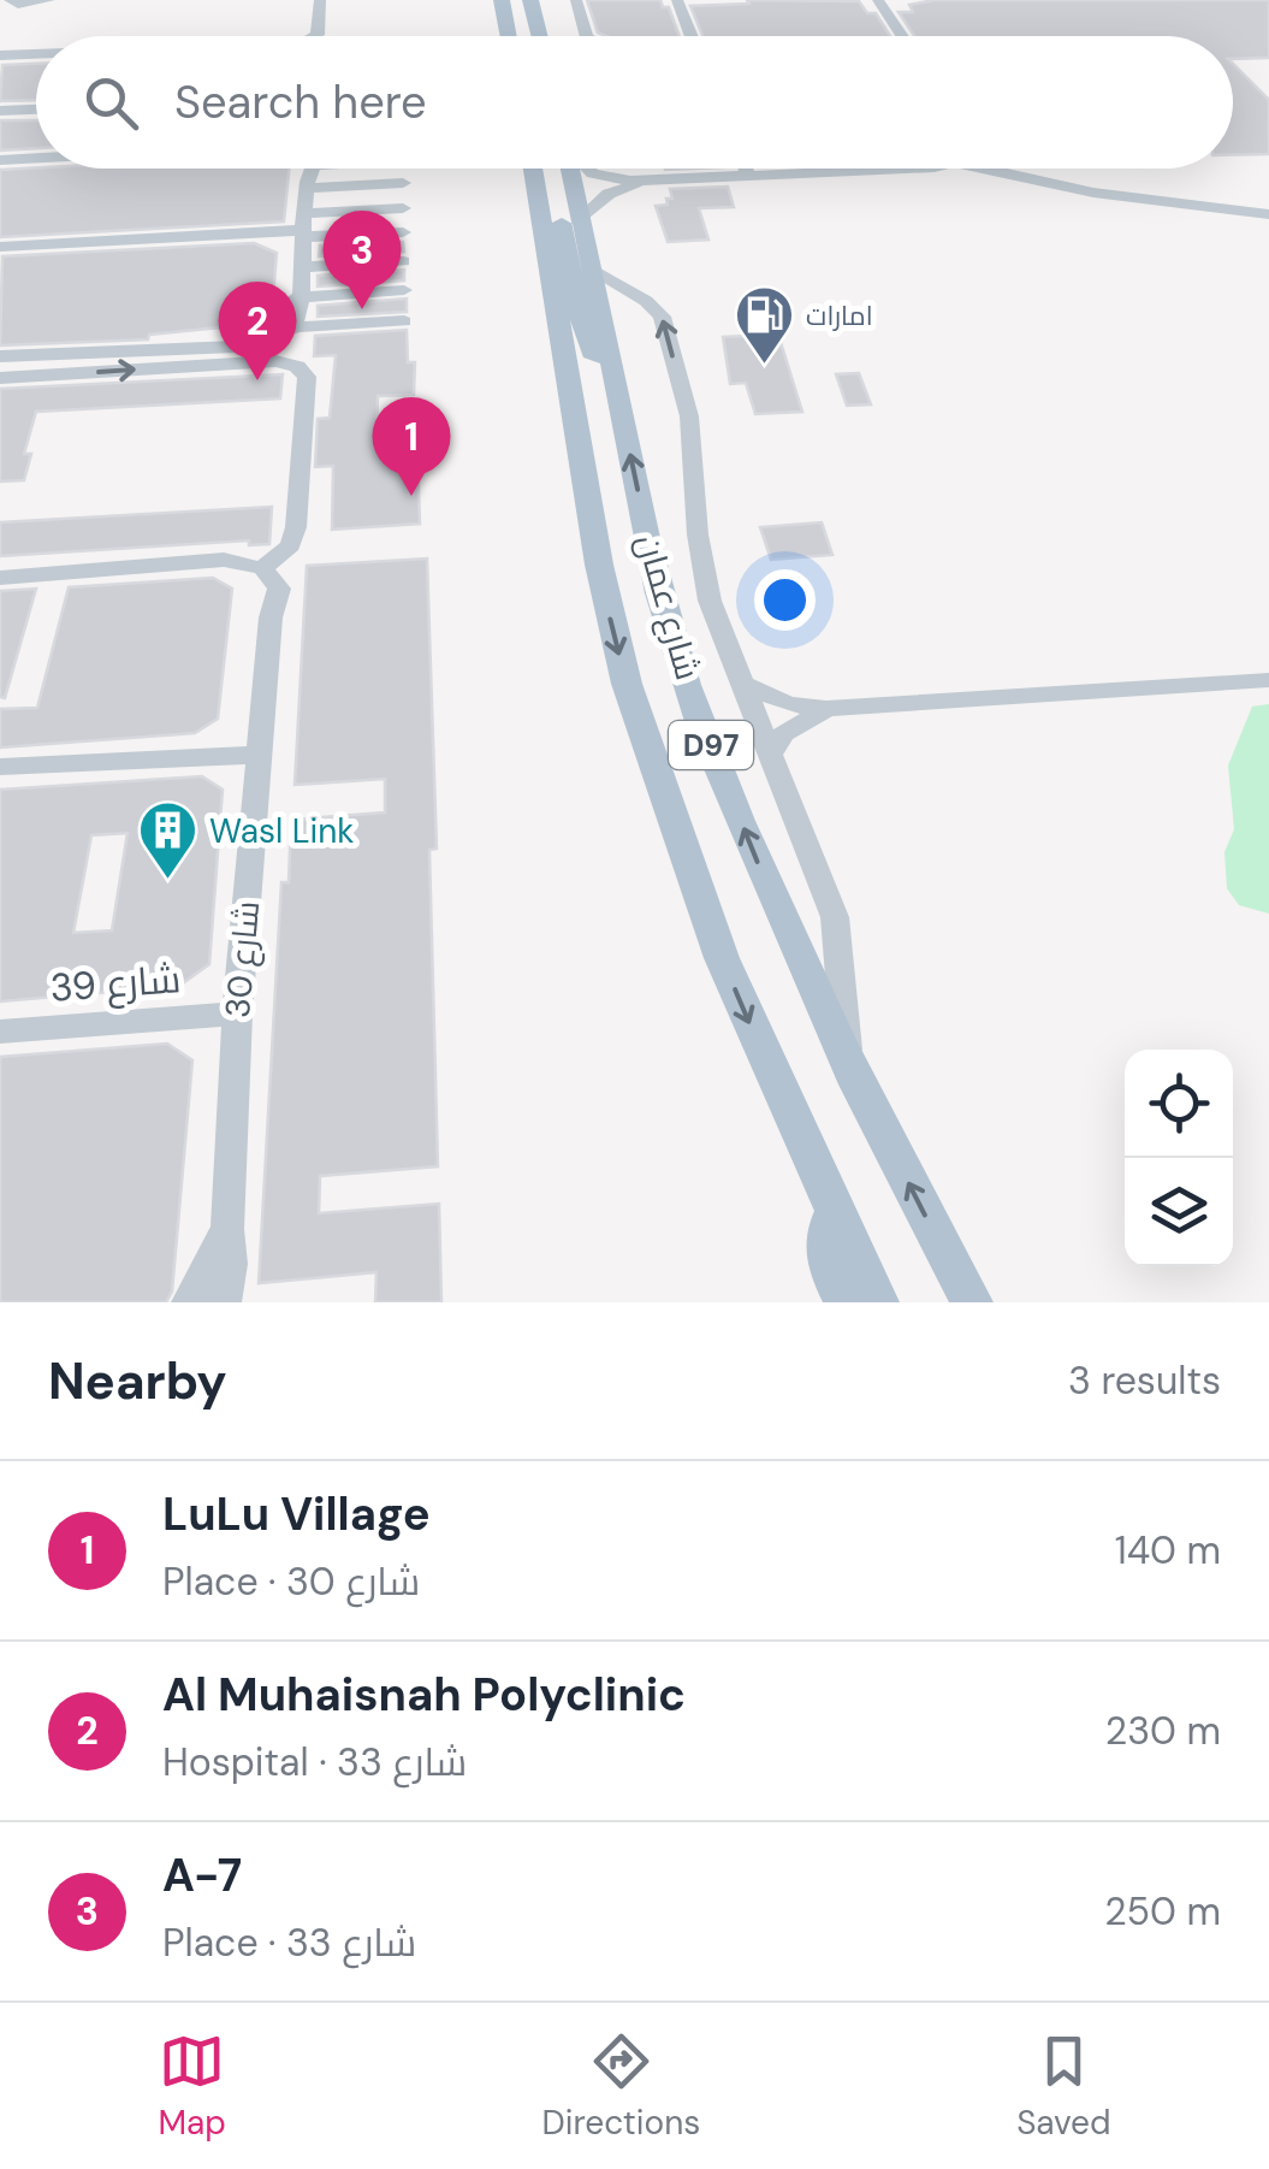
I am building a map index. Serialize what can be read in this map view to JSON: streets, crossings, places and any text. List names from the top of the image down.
{
  "streets": {
    "main road": ["شارع عمان", "D97"],
    "street": ["شارع 30", "شارع 39"]
  },
  "crossings": [
    ["شارع 30", "شارع 39"]
  ],
  "places": {
    "fuel station": ["امارات"],
    "building": ["Wasl Link"]
  },
  "page": {
    "search": "Search here",
    "pins": ["3", "2", "1"],
    "heading": ["Nearby", "3 results"],
    "list": [
      {
        "mark": "1",
        "name": "LuLu Village",
        "note": "Place · شارع 30",
        "value": "140 m"
      },
      {
        "mark": "2",
        "name": "Al Muhaisnah Polyclinic",
        "note": "Hospital · شارع 33",
        "value": "230 m"
      },
      {
        "mark": "3",
        "name": "A-7",
        "note": "Place · شارع 33",
        "value": "250 m"
      }
    ],
    "nav": ["Map", "Directions", "Saved"]
  }
}
